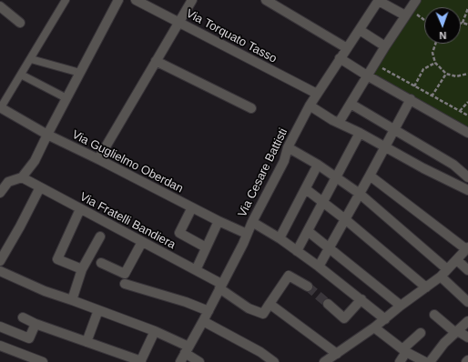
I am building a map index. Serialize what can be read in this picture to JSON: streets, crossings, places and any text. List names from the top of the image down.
{
  "streets": {
    "street": [
      "Via Torquato Tasso",
      "Via Guglielmo Oberdan",
      "Via Cesare Battisti",
      "Via Fratelli Bandiera"
    ]
  },
  "crossings": [
    ["Via Torquato Tasso", "Via Cesare Battisti"],
    ["Via Guglielmo Oberdan", "Via Cesare Battisti"],
    ["Via Cesare Battisti", "Via Fratelli Bandiera"]
  ],
  "north": "bottom"
}
